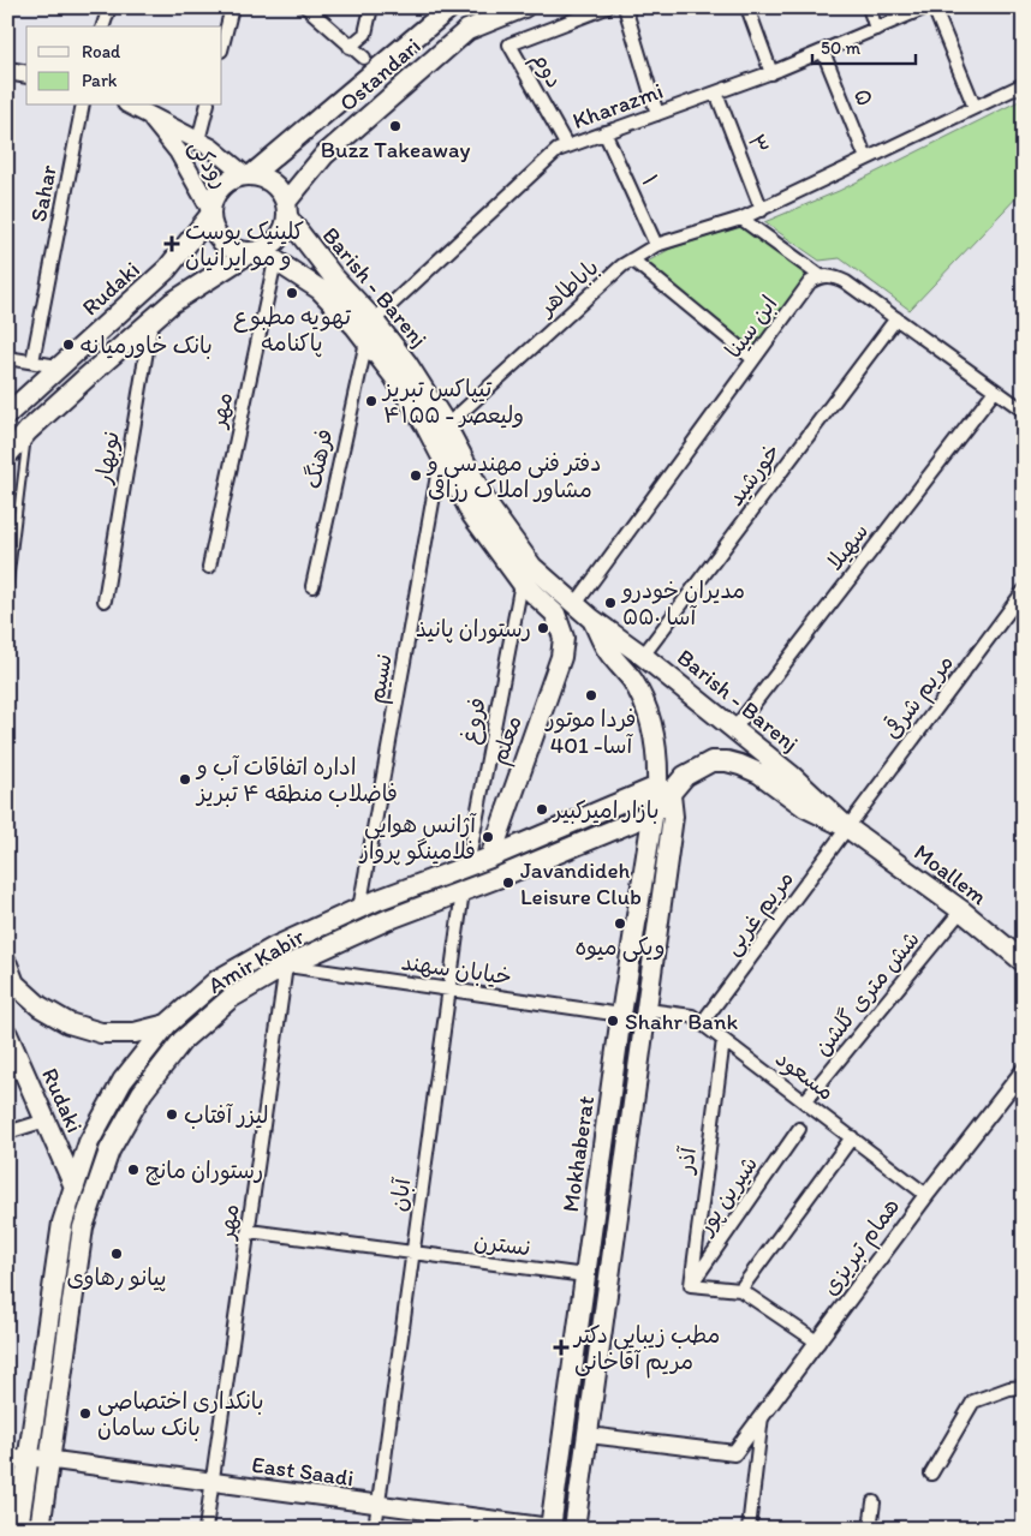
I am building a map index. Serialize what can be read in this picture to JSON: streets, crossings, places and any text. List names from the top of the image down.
{
  "streets": {
    "main road": [
      "Ostandari",
      "رودکی",
      "Barish - Barenj",
      "Rudaki",
      "معلم",
      "Moallem",
      "Amir Kabir",
      "Mokhaberat",
      "East Saadi"
    ],
    "street": [
      "دوم",
      "۵",
      "Kharazmi",
      "۳",
      "۱",
      "Sahar",
      "باباطاهر",
      "ابن سینا",
      "مهر",
      "نوبهار",
      "فرهنگ",
      "خورشید",
      "سهیلا",
      "نسیم",
      "مریم شرقی",
      "فروغ",
      "مریم غربی",
      "خیابان سهند",
      "شش متری گلشن",
      "مسعود",
      "آذر",
      "آبان",
      "شیرین پور",
      "نسترن",
      "همام تبریزی"
    ]
  },
  "crossings": [
    ["دوم", "Kharazmi"],
    ["Ostandari", "رودکی"],
    ["Ostandari", "Barish - Barenj"],
    ["Ostandari", "Rudaki"],
    ["Ostandari", "مهر"],
    ["۵", "Kharazmi"],
    ["۵", "باباطاهر"],
    ["Kharazmi", "۳"],
    ["Kharazmi", "۱"],
    ["Kharazmi", "Barish - Barenj"],
    ["۳", "باباطاهر"],
    ["رودکی", "Barish - Barenj"],
    ["رودکی", "Rudaki"],
    ["رودکی", "مهر"],
    ["۱", "باباطاهر"],
    ["Barish - Barenj", "باباطاهر"],
    ["Barish - Barenj", "Rudaki"],
    ["Barish - Barenj", "ابن سینا"],
    ["Barish - Barenj", "مهر"],
    ["Barish - Barenj", "فرهنگ"],
    ["Barish - Barenj", "خورشید"],
    ["Barish - Barenj", "سهیلا"],
    ["Barish - Barenj", "نسیم"],
    ["Barish - Barenj", "مریم شرقی"],
    ["Barish - Barenj", "فروغ"],
    ["Barish - Barenj", "معلم"],
    ["Barish - Barenj", "Moallem"],
    ["Barish - Barenj", "مریم غربی"],
    ["Barish - Barenj", "Amir Kabir"],
    ["Barish - Barenj", "Mokhaberat"],
    ["Rudaki", "مهر"],
    ["Rudaki", "Amir Kabir"],
    ["مهر", "Amir Kabir"],
    ["مهر", "خیابان سهند"],
    ["مهر", "نسترن"],
    ["مهر", "East Saadi"],
    ["نسیم", "Amir Kabir"],
    ["مریم شرقی", "Moallem"],
    ["مریم شرقی", "مریم غربی"],
    ["فروغ", "معلم"],
    ["فروغ", "Amir Kabir"],
    ["معلم", "Amir Kabir"],
    ["Moallem", "مریم غربی"],
    ["Moallem", "شش متری گلشن"],
    ["مریم غربی", "مسعود"],
    ["Amir Kabir", "خیابان سهند"],
    ["Amir Kabir", "Mokhaberat"],
    ["Amir Kabir", "آبان"],
    ["Amir Kabir", "East Saadi"],
    ["خیابان سهند", "Mokhaberat"],
    ["خیابان سهند", "آبان"],
    ["شش متری گلشن", "مسعود"],
    ["مسعود", "آذر"],
    ["مسعود", "همام تبریزی"],
    ["Mokhaberat", "نسترن"],
    ["Mokhaberat", "East Saadi"],
    ["آذر", "شیرین پور"],
    ["آبان", "نسترن"],
    ["آبان", "East Saadi"]
  ],
  "places": {
    "other": [
      "Buzz Takeaway",
      "تهویه مطبوع پاکنامه",
      "بانک خاورمیانه",
      "تیپاکس تبریز ولیعصر - ۴۱۵۵",
      "دفتر فنی مهندسی و مشاور املاک رزاقی",
      "مدیران خودرو ۵۵۰ آسا",
      "رستوران پانیذ",
      "فردا موتور 401 -آسا",
      "اداره اتفاقات آب و فاضلاب منطقه ۴ تبریز",
      "بازار امیرکبیر",
      "آژانس هوایی فلامینگو پرواز",
      "Javandideh Leisure Club",
      "ویکی میوه",
      "Shahr Bank",
      "لیزر آفتاب",
      "رستوران مانچ",
      "پیانو رهاوی",
      "بانکداری اختصاصی بانک سامان"
    ],
    "health": ["کلینیک پوست و مو ایرانیان", "مطب زیبایی دکتر مریم آقاخانی"]
  },
  "legend": ["Road", "Park"],
  "scale_bar": "50 m"
}
